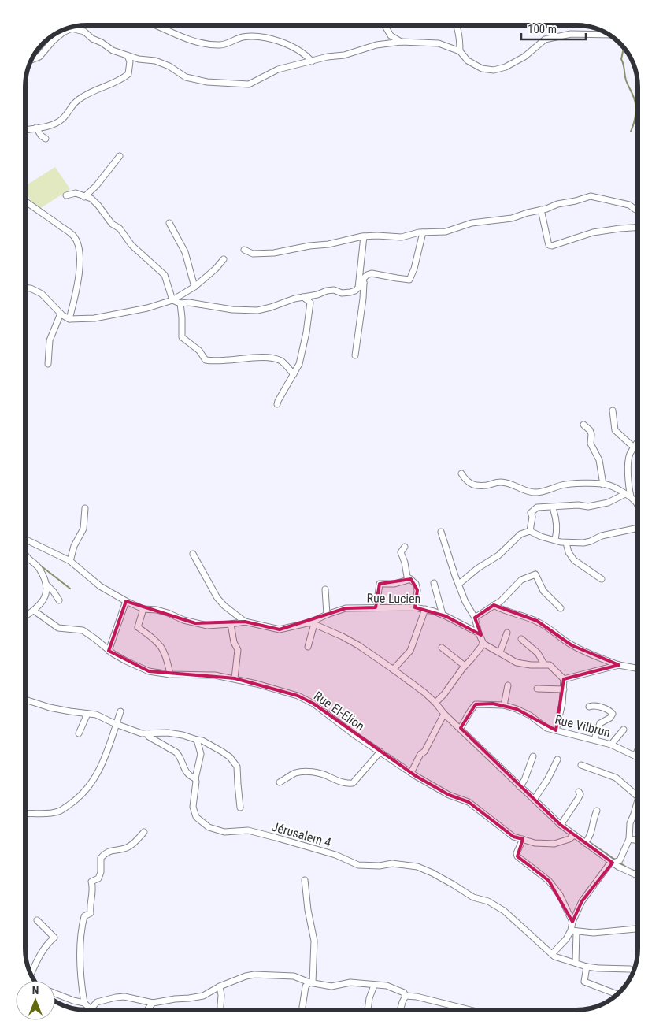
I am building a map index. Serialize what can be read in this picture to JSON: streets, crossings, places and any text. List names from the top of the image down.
{
  "streets": {
    "street": [
      "Rue Lucien",
      "Rue El-Elion",
      "Rue Vilbrun",
      "Jérusalem 4"
    ]
  },
  "scale_bar": "100 m",
  "north": "top"
}
